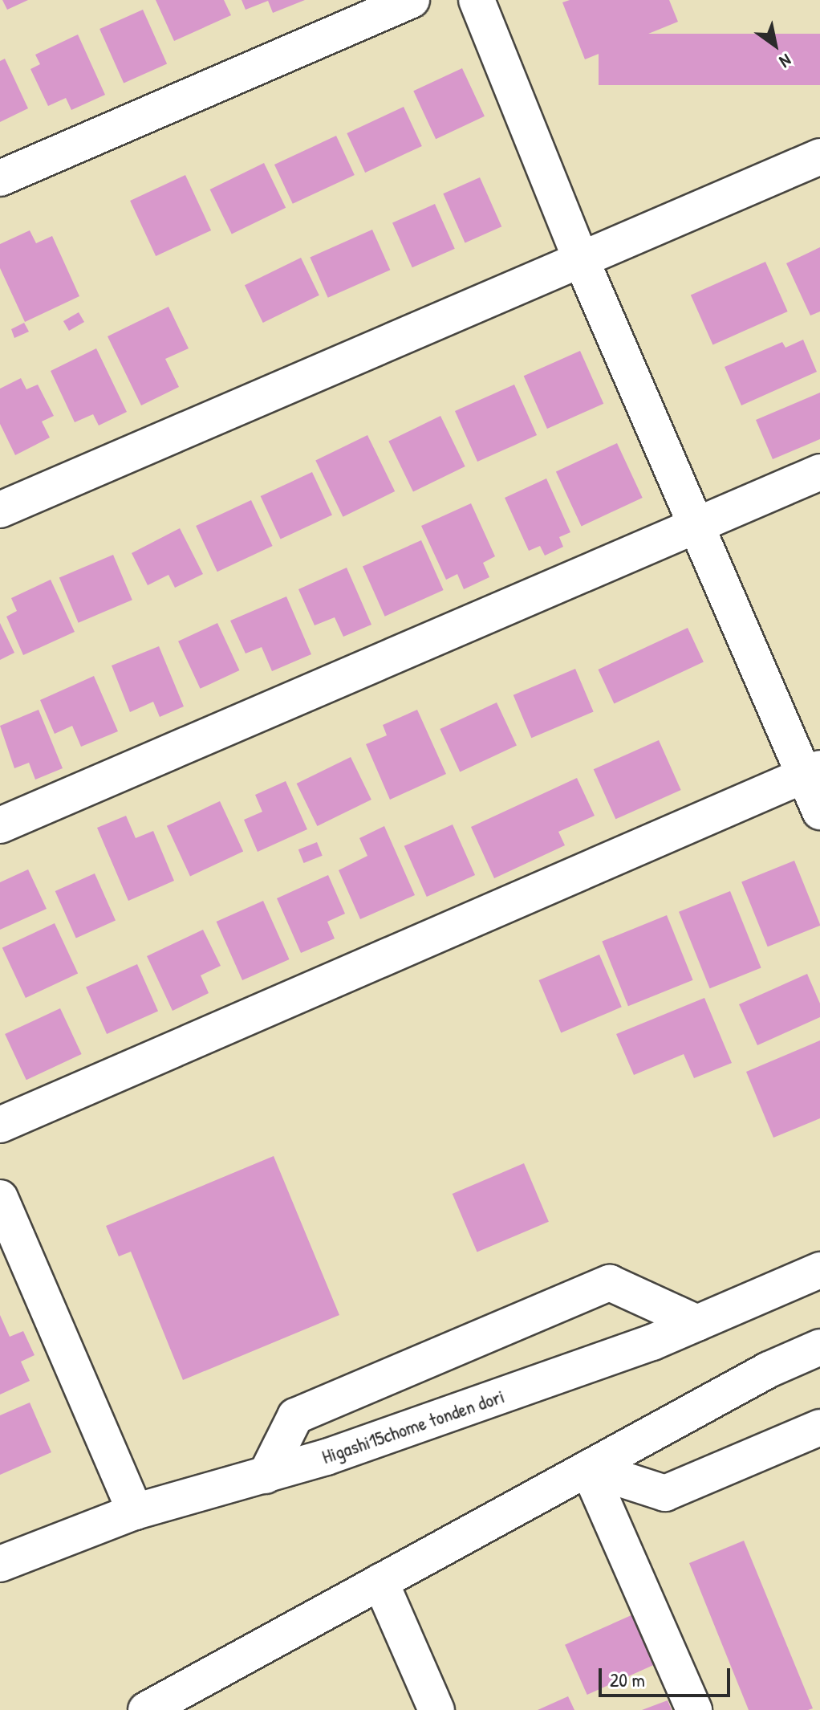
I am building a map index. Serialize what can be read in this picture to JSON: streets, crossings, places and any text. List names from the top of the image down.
{
  "streets": {
    "street": ["Higashi15chome tonden dori"]
  },
  "scale_bar": "20 m",
  "north": "bottom right"
}
